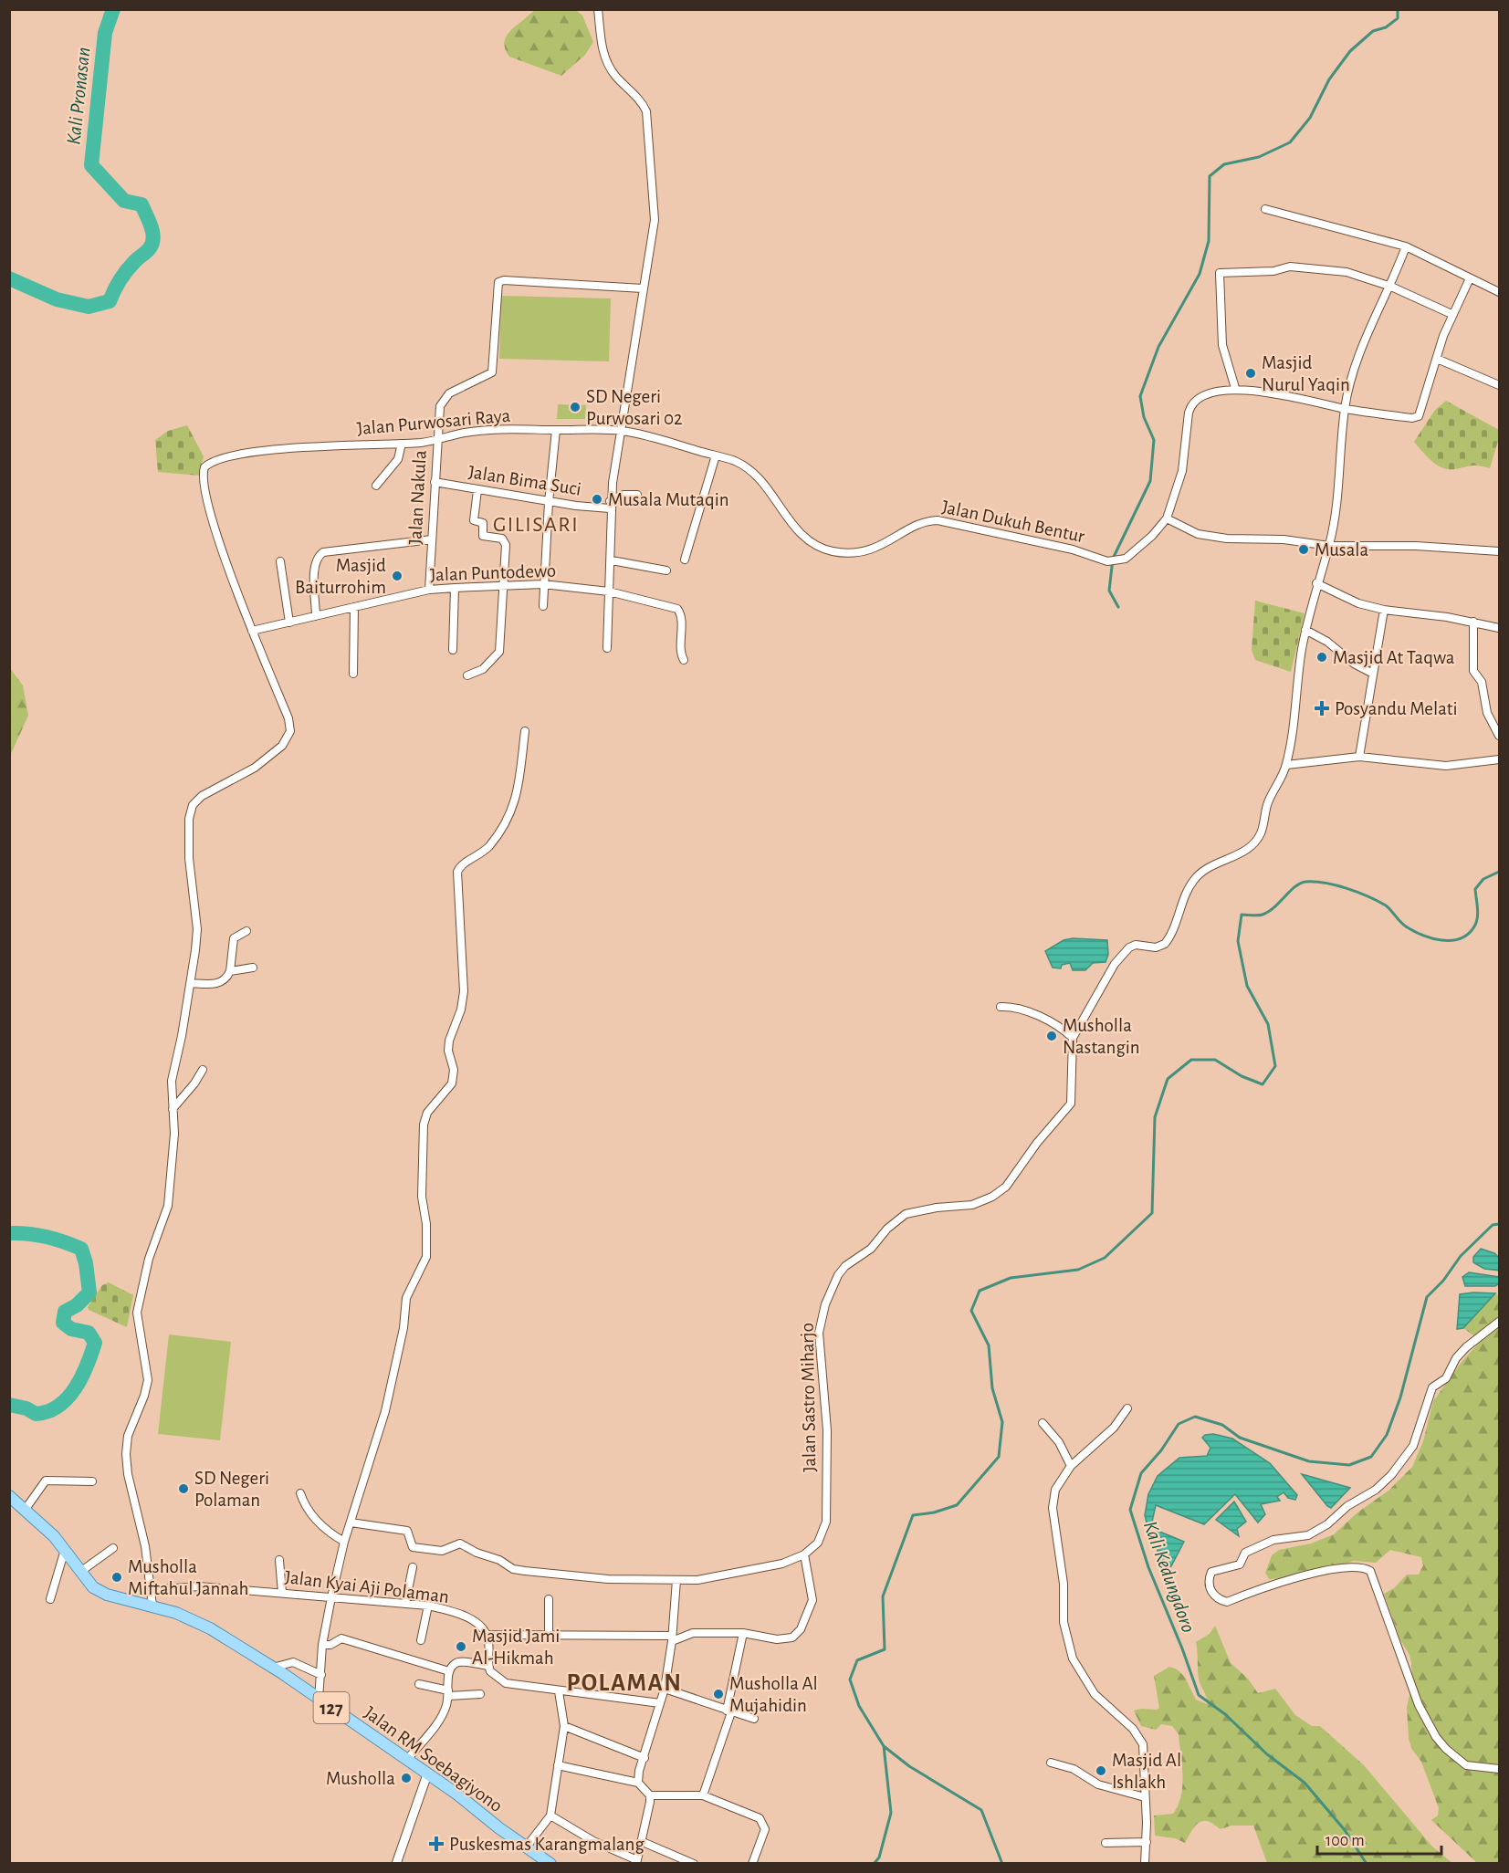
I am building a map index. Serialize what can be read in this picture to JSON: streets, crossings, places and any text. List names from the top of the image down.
{
  "streets": {
    "main road": ["127", "Jalan RM Soebagiyono"],
    "street": [
      "Jalan Purwosari Raya",
      "Jalan Bima Suci",
      "Jalan Nakula",
      "Jalan Dukuh Bentur",
      "Jalan Puntodewo",
      "Jalan Sastro Miharjo",
      "Jalan Kyai Aji Polaman"
    ]
  },
  "crossings": [
    ["Jalan Purwosari Raya", "Jalan Nakula"],
    ["Jalan Purwosari Raya", "Jalan Dukuh Bentur"],
    ["Jalan Purwosari Raya", "Jalan Puntodewo"],
    ["Jalan Bima Suci", "Jalan Nakula"],
    ["Jalan Nakula", "Jalan Puntodewo"]
  ],
  "districts": ["GILISARI", "POLAMAN"],
  "water": ["Kali Pronasan", "Kali Kedungdoro"],
  "places": {
    "other": [
      "Masjid Nurul Yaqin",
      "SD Negeri Purwosari 02",
      "Musala Mutaqin",
      "Musala",
      "Masjid Baiturrohim",
      "Masjid At Taqwa",
      "Musholla Nastangin",
      "SD Negeri Polaman",
      "Musholla Miftahul Jannah",
      "Masjid Jami Al-Hikmah",
      "Musholla Al Mujahidin",
      "Masjid Al Ishlakh",
      "Musholla"
    ],
    "health": ["Posyandu Melati", "Puskesmas Karangmalang"]
  },
  "scale_bar": "100 m"
}
